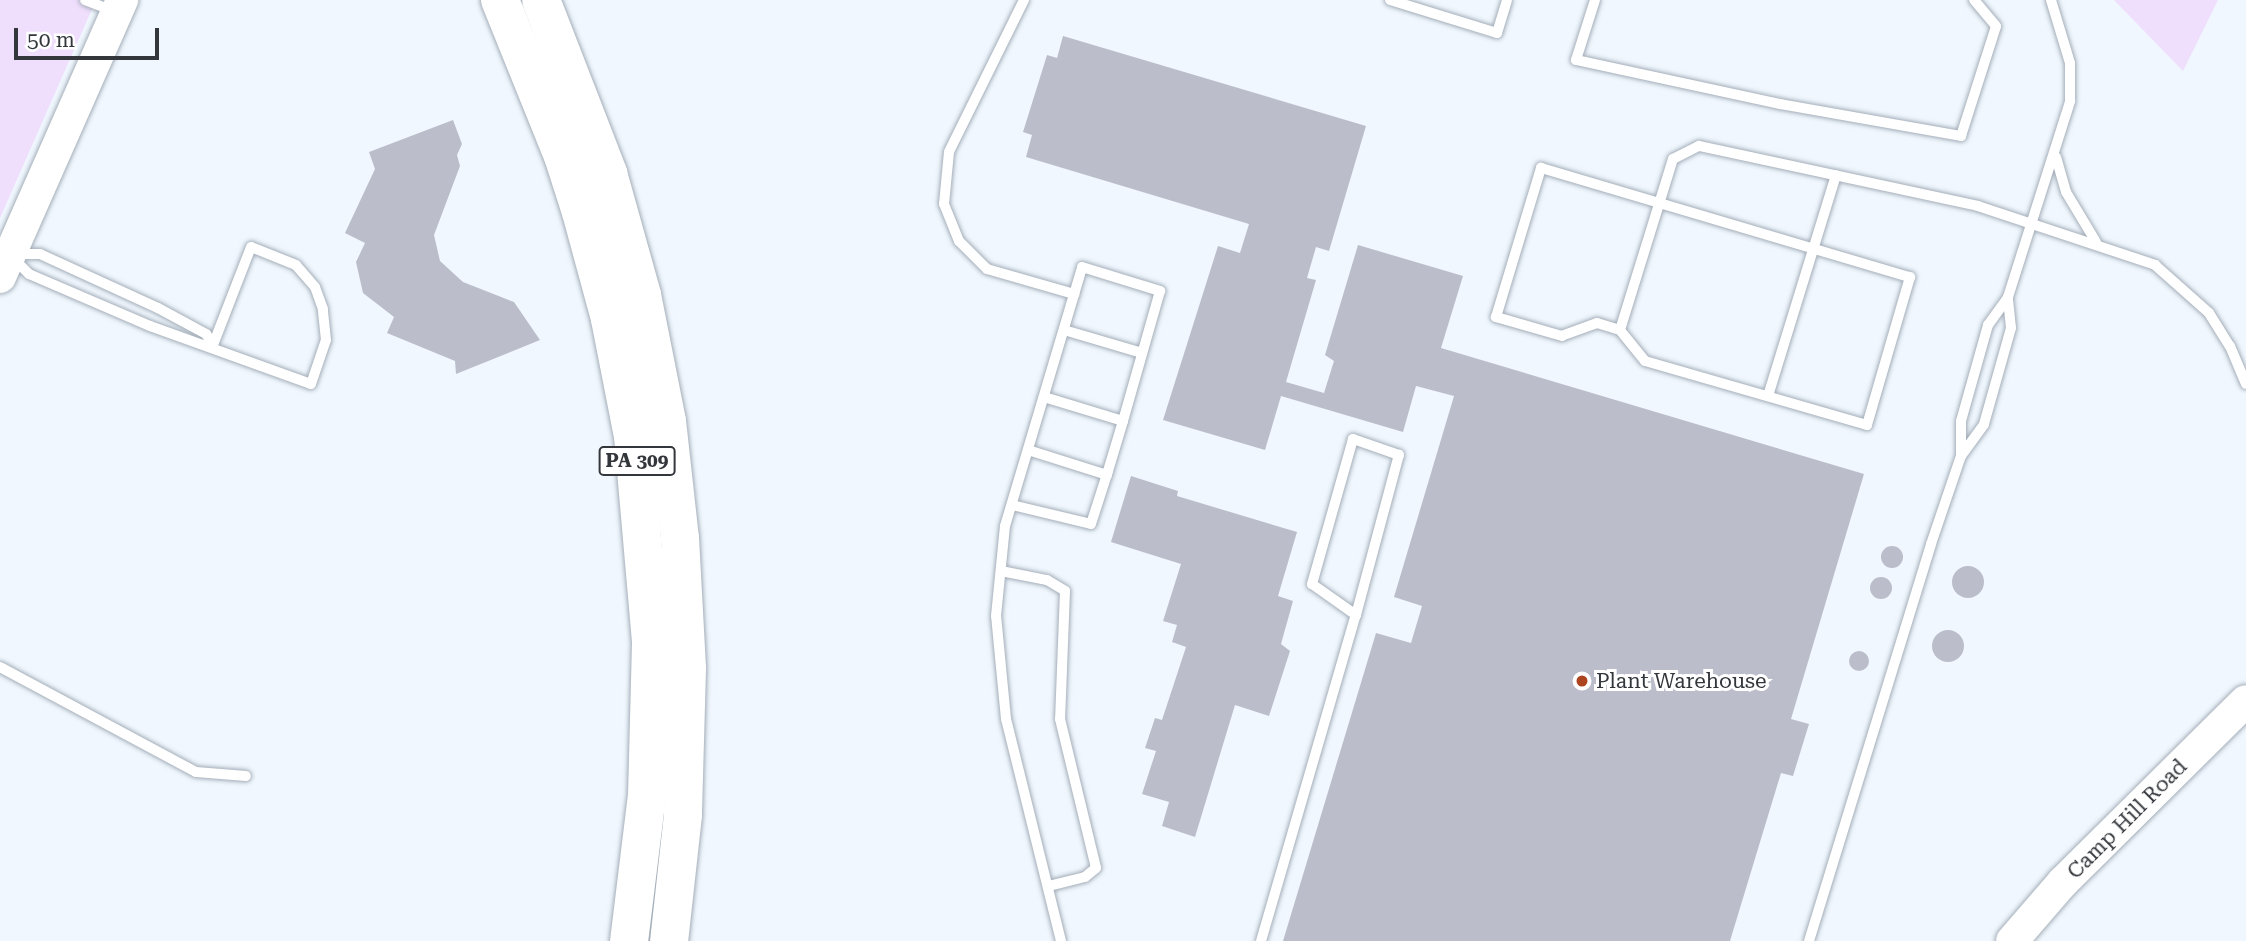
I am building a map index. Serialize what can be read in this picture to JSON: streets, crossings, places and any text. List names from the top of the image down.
{
  "streets": {
    "highway": ["PA 309"],
    "street": ["Camp Hill Road"]
  },
  "places": ["Plant Warehouse"],
  "scale_bar": "50 m"
}
